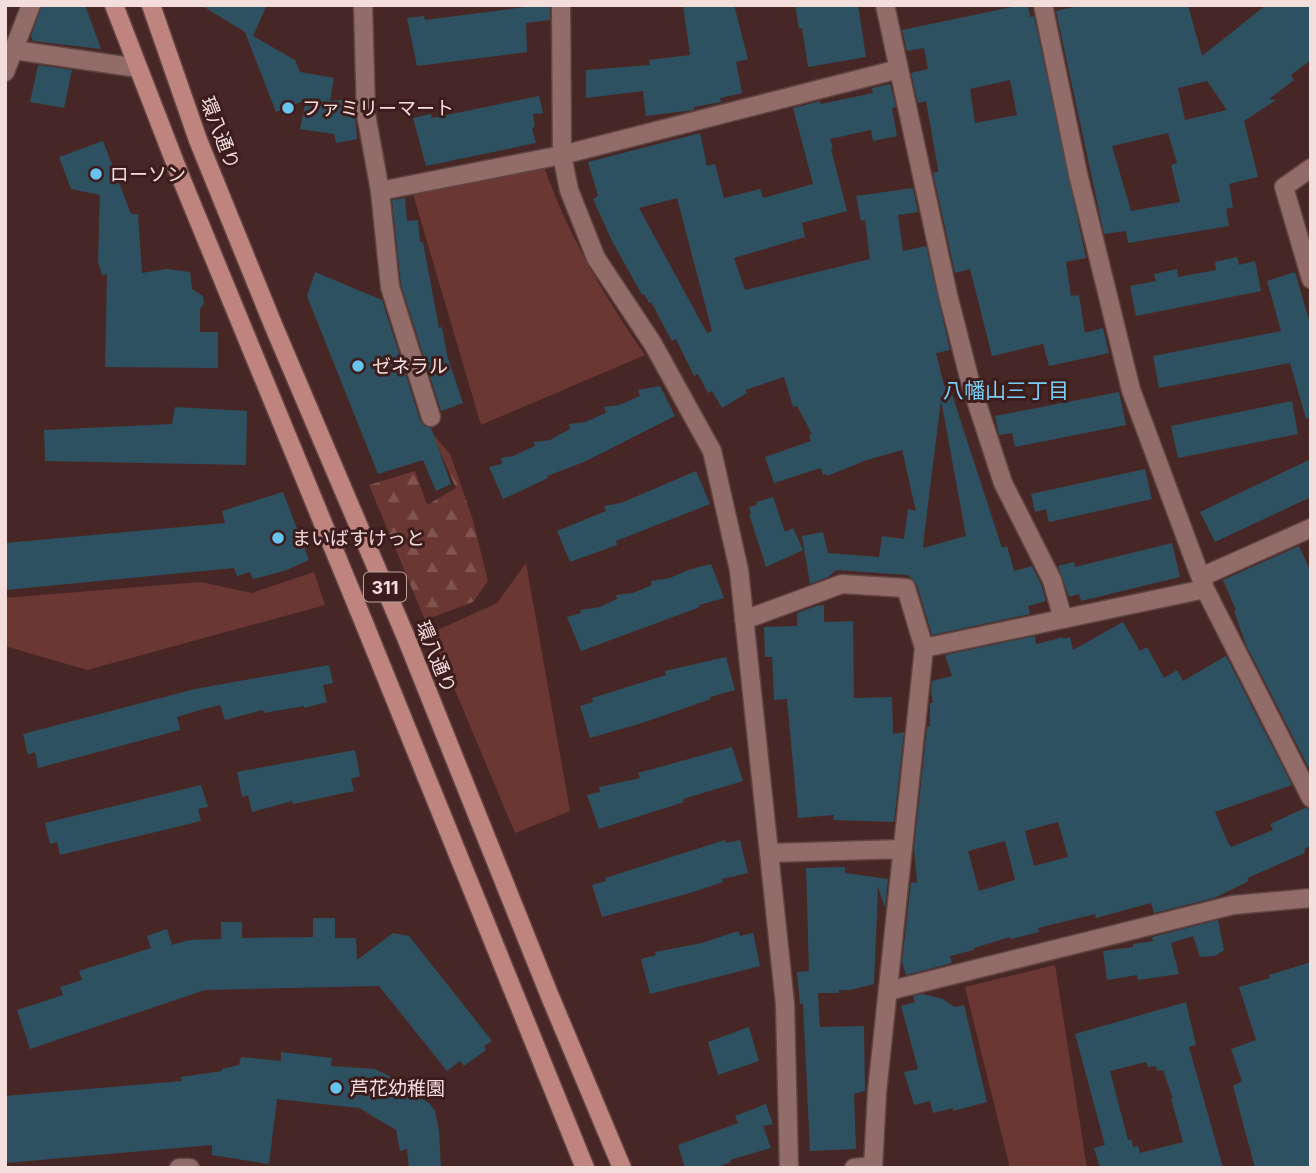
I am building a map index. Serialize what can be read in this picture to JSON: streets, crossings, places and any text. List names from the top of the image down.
{
  "streets": {
    "main road": ["環八通り", "311"]
  },
  "districts": ["八幡山三丁目"],
  "places": [
    "ファミリーマート",
    "ローソン",
    "ゼネラル",
    "まいばすけっと",
    "芦花幼稚園"
  ]
}
